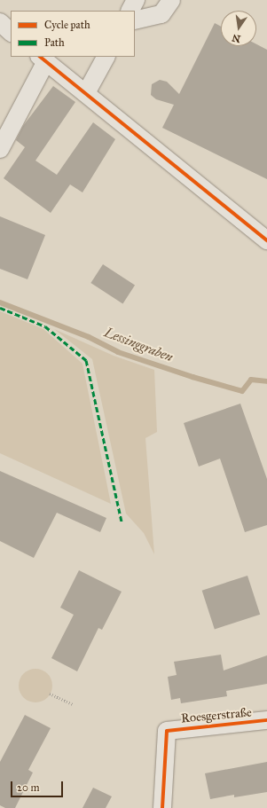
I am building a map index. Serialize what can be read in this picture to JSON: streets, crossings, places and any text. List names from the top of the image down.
{
  "streets": {
    "street": ["Roesgerstraße"]
  },
  "water": ["Lessinggraben"],
  "legend": ["Cycle path", "Path"],
  "scale_bar": "20 m",
  "north": "bottom"
}
